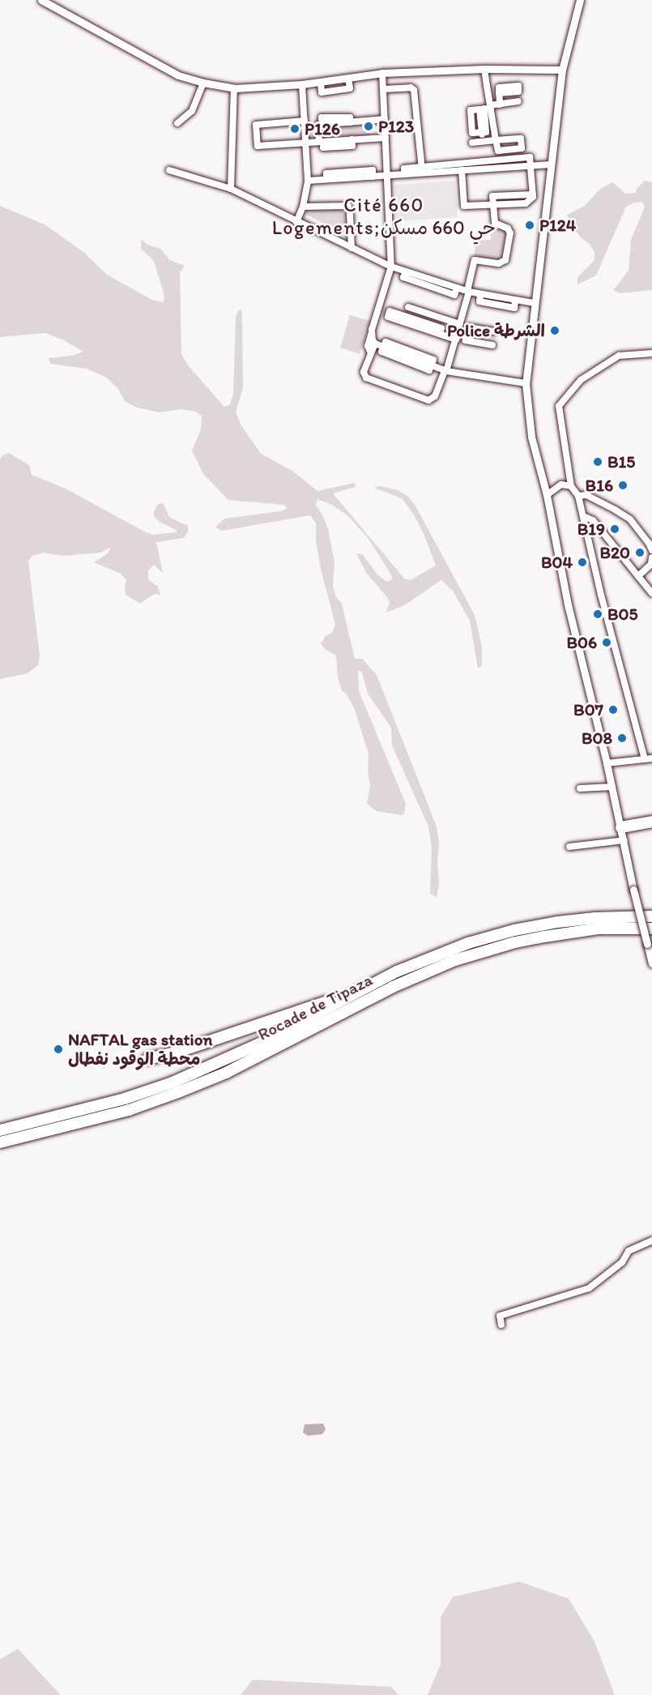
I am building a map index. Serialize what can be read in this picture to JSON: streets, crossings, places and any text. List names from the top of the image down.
{
  "streets": {
    "highway": ["Rocade de Tipaza"]
  },
  "districts": ["Cité 660 Logements;حي 660 مسكن"],
  "places": [
    "P123",
    "P126",
    "P124",
    "Police الشرطة",
    "B15",
    "B16",
    "B19",
    "B20",
    "B04",
    "B05",
    "B06",
    "B07",
    "B08",
    "NAFTAL gas station محطة الوقود نفطال"
  ]
}
